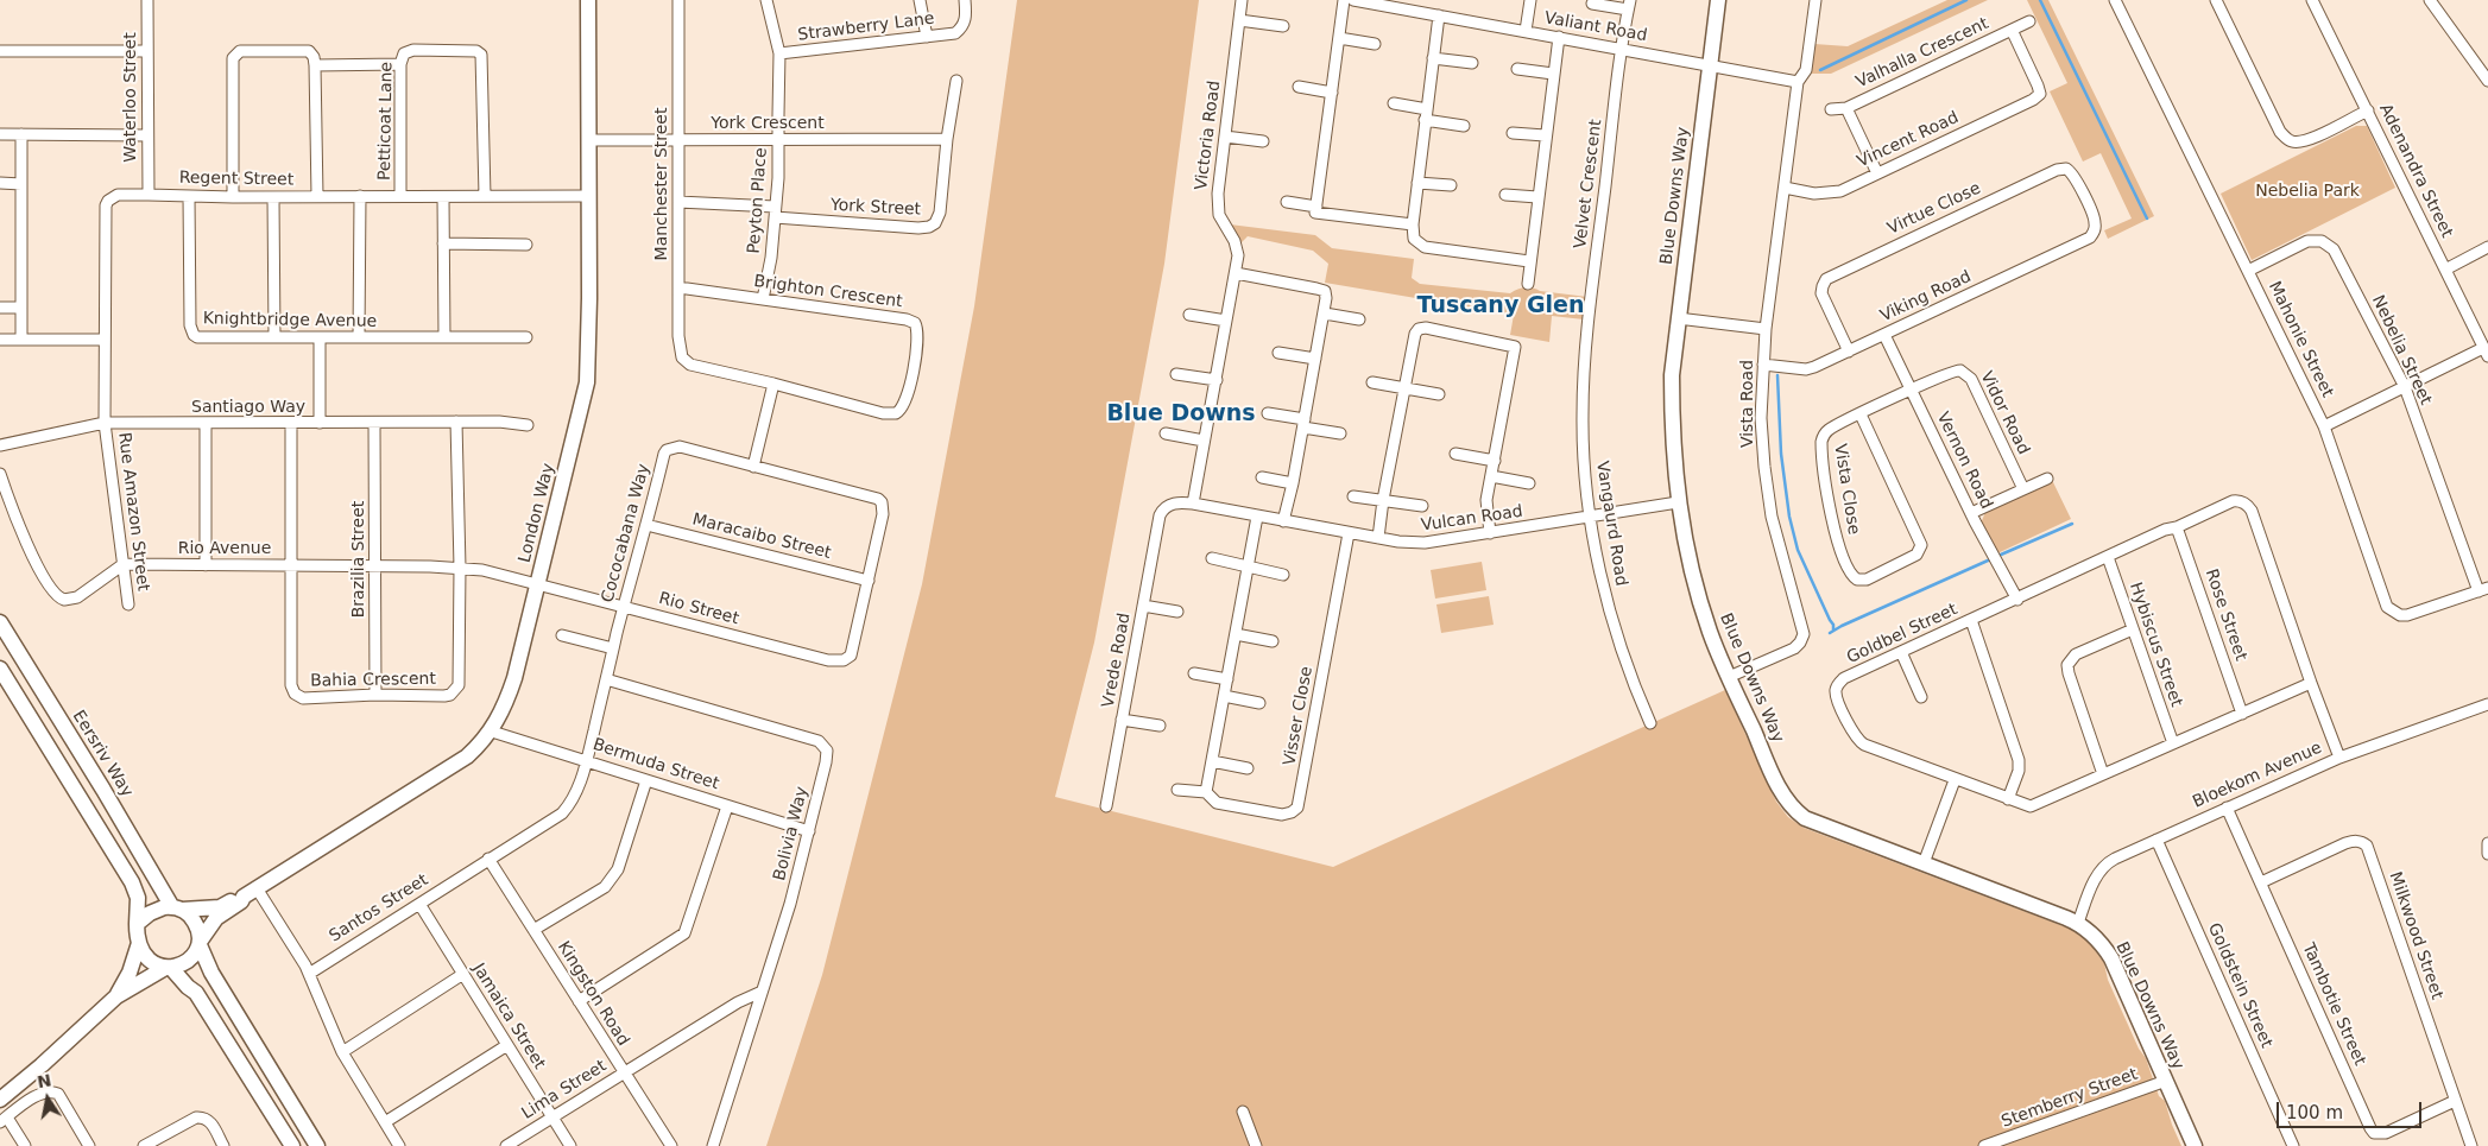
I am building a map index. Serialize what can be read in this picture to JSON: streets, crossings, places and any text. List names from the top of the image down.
{
  "streets": {
    "street": [
      "Strawberry Lane",
      "Valiant Road",
      "Valhalla Crescent",
      "Waterloo Street",
      "Petticoat Lane",
      "York Crescent",
      "Victoria Road",
      "Vincent Road",
      "Adenandra Street",
      "Regent Street",
      "Manchester Street",
      "Velvet Crescent",
      "Blue Downs Way",
      "Peyton Place",
      "York Street",
      "Virtue Close",
      "Brighton Crescent",
      "Viking Road",
      "Knightbridge Avenue",
      "Mahonie Street",
      "Nebelia Street",
      "Vista Road",
      "Santiago Way",
      "Vidor Road",
      "Vernon Road",
      "Vista Close",
      "Rue Amazon Street",
      "London Way",
      "Vulcan Road",
      "Vangaurd Road",
      "Cococabana Way",
      "Maracaibo Street",
      "Rio Avenue",
      "Brazilia Street",
      "Rio Street",
      "Rose Street",
      "Goldbel Street",
      "Hybiscus Street",
      "Vrede Road",
      "Bahia Crescent",
      "Visser Close",
      "Eersriv Way",
      "Bermuda Street",
      "Bloekom Avenue",
      "Bolivia Way",
      "Santos Street",
      "Milkwood Street",
      "Goldstein Street",
      "Kingston Road",
      "Tambotie Street",
      "Jamaica Street",
      "Lima Street",
      "Stemberry Street"
    ]
  },
  "crossings": [
    ["Strawberry Lane", "Peyton Place"],
    ["Valiant Road", "Velvet Crescent"],
    ["Valiant Road", "Blue Downs Way"],
    ["Valiant Road", "Vista Road"],
    ["Valhalla Crescent", "Vincent Road"],
    ["Waterloo Street", "Regent Street"],
    ["Petticoat Lane", "Regent Street"],
    ["York Crescent", "Manchester Street"],
    ["York Crescent", "Peyton Place"],
    ["York Crescent", "York Street"],
    ["York Crescent", "London Way"],
    ["Victoria Road", "Vulcan Road"],
    ["Vincent Road", "Vista Road"],
    ["Regent Street", "Knightbridge Avenue"],
    ["Regent Street", "Santiago Way"],
    ["Regent Street", "Rue Amazon Street"],
    ["Regent Street", "London Way"],
    ["Manchester Street", "York Street"],
    ["Manchester Street", "Brighton Crescent"],
    ["Velvet Crescent", "Vangaurd Road"],
    ["Blue Downs Way", "Vista Road"],
    ["Blue Downs Way", "Vulcan Road"],
    ["Blue Downs Way", "Bloekom Avenue"],
    ["Blue Downs Way", "Stemberry Street"],
    ["Peyton Place", "York Street"],
    ["Peyton Place", "Brighton Crescent"],
    ["Virtue Close", "Viking Road"],
    ["Viking Road", "Vista Road"],
    ["Viking Road", "Vernon Road"],
    ["Mahonie Street", "Nebelia Street"],
    ["Santiago Way", "Rue Amazon Street"],
    ["Santiago Way", "Brazilia Street"],
    ["Santiago Way", "Bahia Crescent"],
    ["Vidor Road", "Vernon Road"],
    ["Vidor Road", "Vista Close"],
    ["Vernon Road", "Vista Close"],
    ["Vernon Road", "Goldbel Street"],
    ["Rue Amazon Street", "Rio Avenue"],
    ["London Way", "Rio Avenue"],
    ["London Way", "Rio Street"],
    ["London Way", "Eersriv Way"],
    ["London Way", "Bermuda Street"],
    ["Vulcan Road", "Vangaurd Road"],
    ["Vulcan Road", "Vrede Road"],
    ["Vulcan Road", "Visser Close"],
    ["Cococabana Way", "Maracaibo Street"],
    ["Cococabana Way", "Rio Street"],
    ["Cococabana Way", "Bermuda Street"],
    ["Cococabana Way", "Bolivia Way"],
    ["Cococabana Way", "Santos Street"],
    ["Cococabana Way", "Kingston Road"],
    ["Rio Avenue", "Brazilia Street"],
    ["Rio Avenue", "Rio Street"],
    ["Rio Avenue", "Bahia Crescent"],
    ["Brazilia Street", "Bahia Crescent"],
    ["Rose Street", "Goldbel Street"],
    ["Goldbel Street", "Hybiscus Street"],
    ["Goldbel Street", "Bloekom Avenue"],
    ["Bermuda Street", "Bolivia Way"],
    ["Bloekom Avenue", "Goldstein Street"],
    ["Bloekom Avenue", "Tambotie Street"],
    ["Bolivia Way", "Lima Street"],
    ["Santos Street", "Jamaica Street"],
    ["Milkwood Street", "Tambotie Street"],
    ["Kingston Road", "Lima Street"],
    ["Jamaica Street", "Lima Street"]
  ],
  "districts": ["Tuscany Glen", "Blue Downs"],
  "parks": ["Nebelia Park"],
  "scale_bar": "100 m",
  "north": "top"
}
